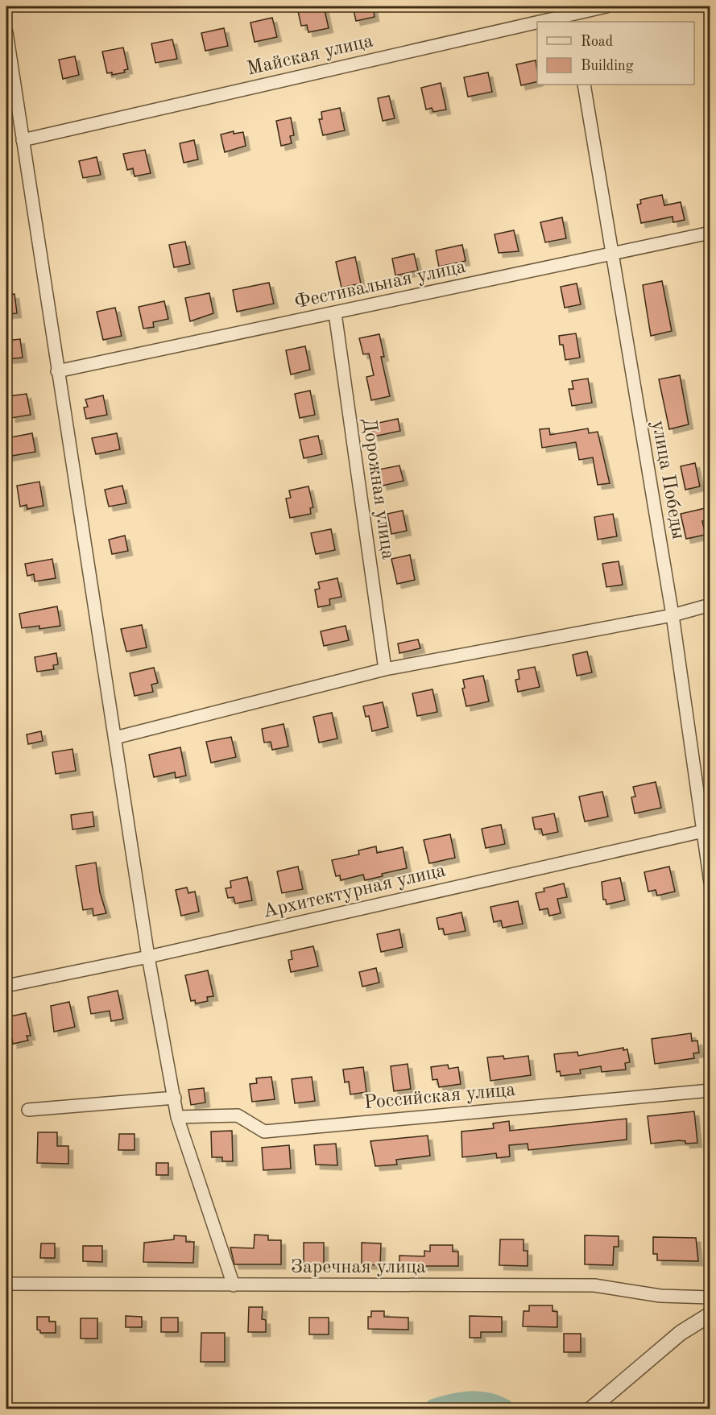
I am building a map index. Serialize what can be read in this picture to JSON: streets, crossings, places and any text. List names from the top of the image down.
{
  "streets": {
    "street": [
      "Майская улица",
      "Фестивальная улица",
      "улица Победы",
      "Дорожная улица",
      "Архитектурная улица",
      "Российская улица",
      "Заречная улица"
    ]
  },
  "crossings": [
    ["Фестивальная улица", "улица Победы"],
    ["Фестивальная улица", "Дорожная улица"],
    ["улица Победы", "Архитектурная улица"]
  ],
  "legend": ["Road", "Building"]
}
